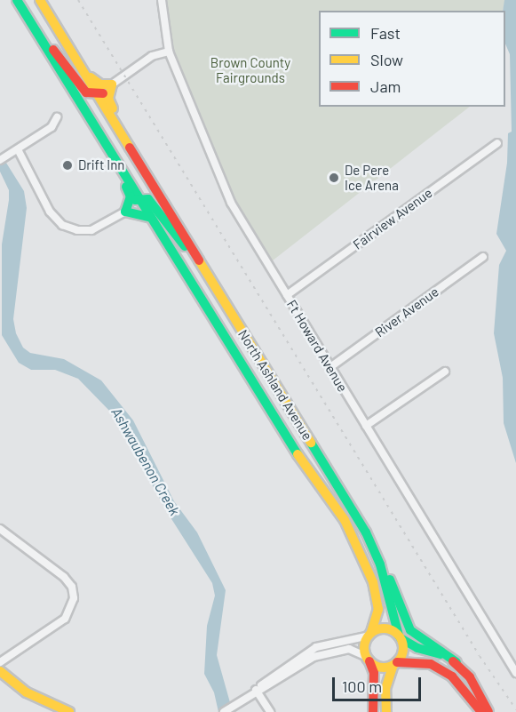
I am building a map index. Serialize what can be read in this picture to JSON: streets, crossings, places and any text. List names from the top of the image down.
{
  "streets": {
    "main road": ["North Ashland Avenue"],
    "street": ["Fairview Avenue", "River Avenue", "Ft Howard Avenue"]
  },
  "crossings": [
    ["Fairview Avenue", "Ft Howard Avenue"],
    ["River Avenue", "Ft Howard Avenue"]
  ],
  "water": ["Ashwaubenon Creek"],
  "parks": ["Brown County Fairgrounds"],
  "places": ["Drift Inn", "De Pere Ice Arena"],
  "legend": ["Fast", "Slow", "Jam"],
  "scale_bar": "100 m"
}
